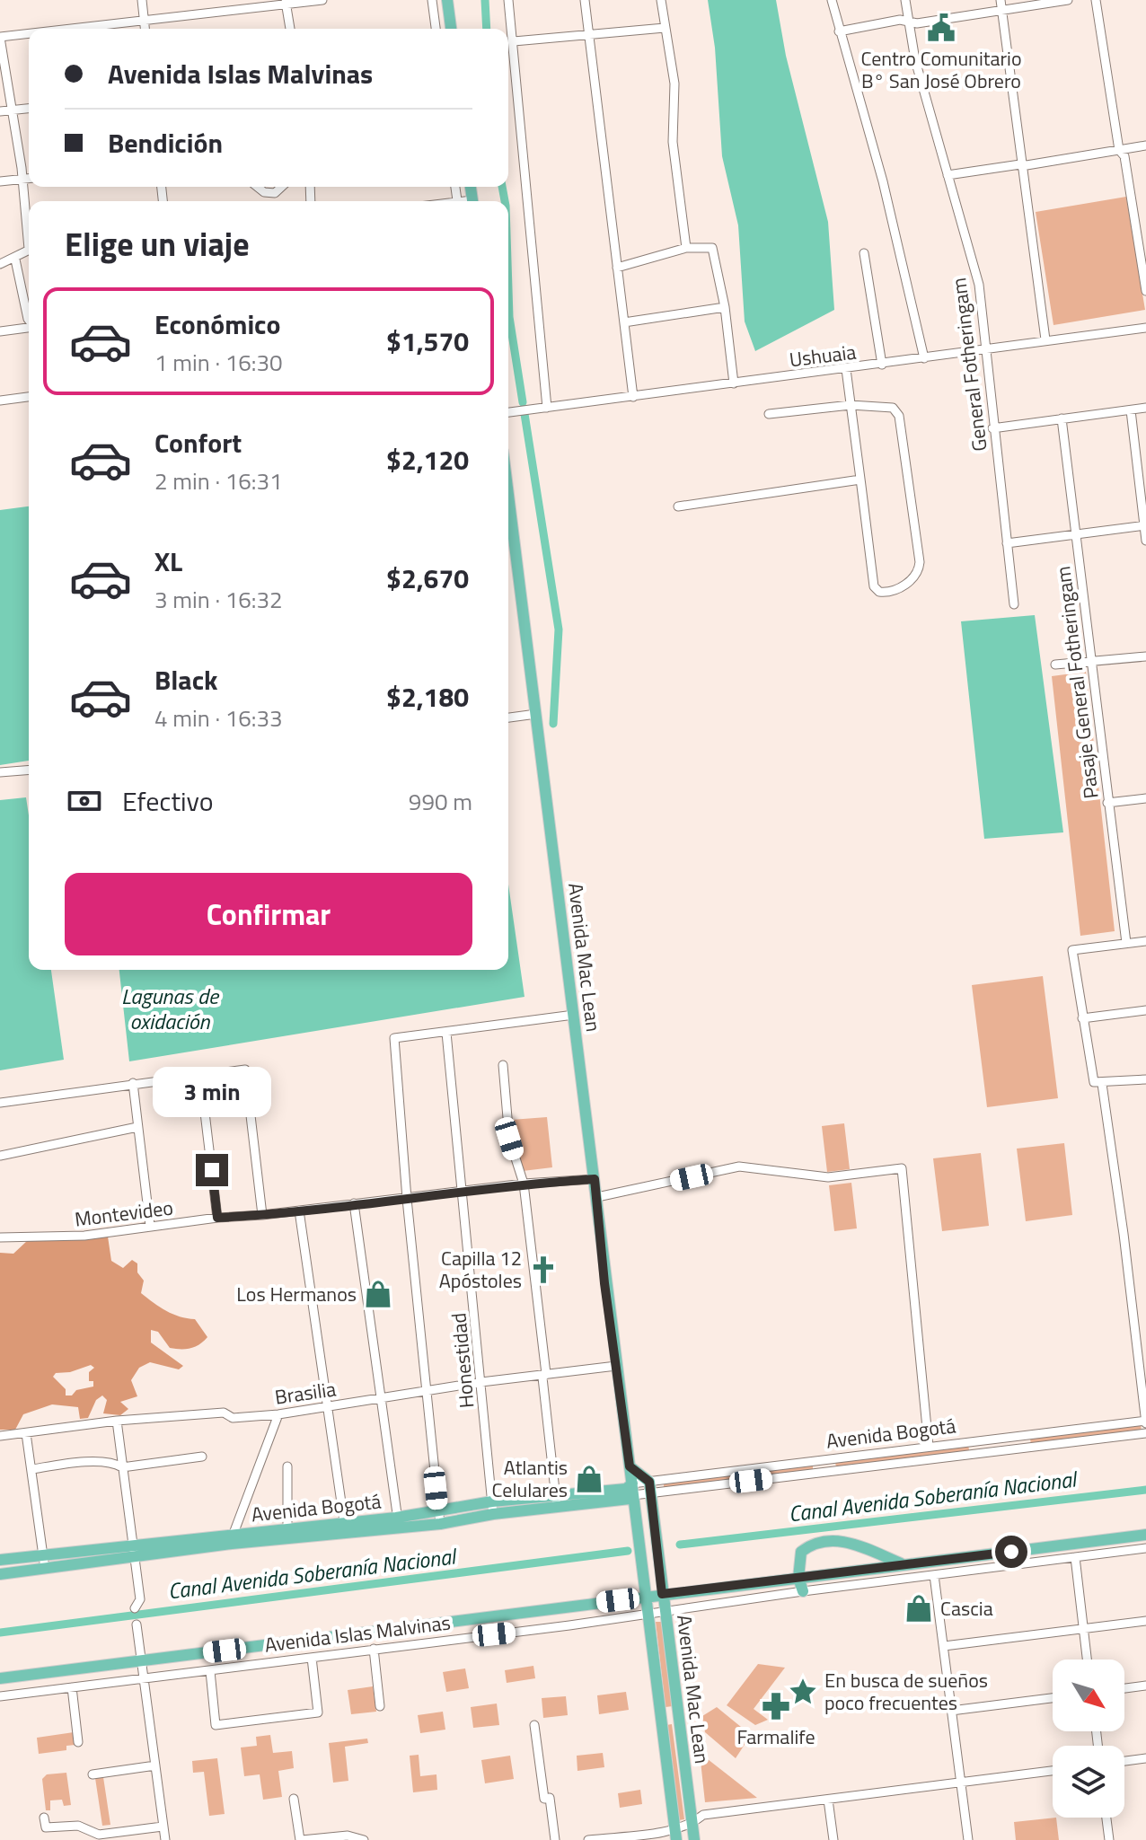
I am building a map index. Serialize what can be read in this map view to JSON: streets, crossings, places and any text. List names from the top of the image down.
{
  "streets": {
    "main road": ["Avenida Mac Lean", "Avenida Bogotá", "Avenida Islas Malvinas"],
    "street": [
      "Ushuaia",
      "General Fotheringam",
      "Pasaje General Fotheringam",
      "Montevideo",
      "Honestidad",
      "Brasilia"
    ]
  },
  "crossings": [
    ["Ushuaia", "General Fotheringam"],
    ["Avenida Mac Lean", "Montevideo"],
    ["Avenida Mac Lean", "Brasilia"],
    ["Avenida Mac Lean", "Avenida Bogotá"],
    ["Avenida Mac Lean", "Avenida Islas Malvinas"],
    ["Montevideo", "Honestidad"],
    ["Honestidad", "Brasilia"],
    ["Honestidad", "Avenida Bogotá"]
  ],
  "water": ["Lagunas de oxidación", "Canal Avenida Soberanía Nacional"],
  "places": {
    "public building": ["Centro Comunitario B° San José Obrero"],
    "church": ["Capilla 12 Apóstoles"],
    "shop": ["Los Hermanos", "Atlantis Celulares", "Cascia"],
    "place": ["En busca de sueños poco frecuentes"],
    "pharmacy": ["Farmalife"]
  },
  "north": "bottom right",
  "page": {
    "banner": ["Avenida Islas Malvinas", "Bendición"],
    "heading": "Elige un viaje",
    "list": [
      {
        "name": "Económico",
        "note": "1 min · 16:30",
        "value": "$1,570"
      },
      {
        "name": "Confort",
        "note": "2 min · 16:31",
        "value": "$2,120"
      },
      {
        "name": "XL",
        "note": "3 min · 16:32",
        "value": "$2,670"
      },
      {
        "name": "Black",
        "note": "4 min · 16:33",
        "value": "$2,180"
      }
    ],
    "pay": ["Efectivo", "990 m"],
    "buttons": "Confirmar",
    "bubble": "3 min"
  }
}
